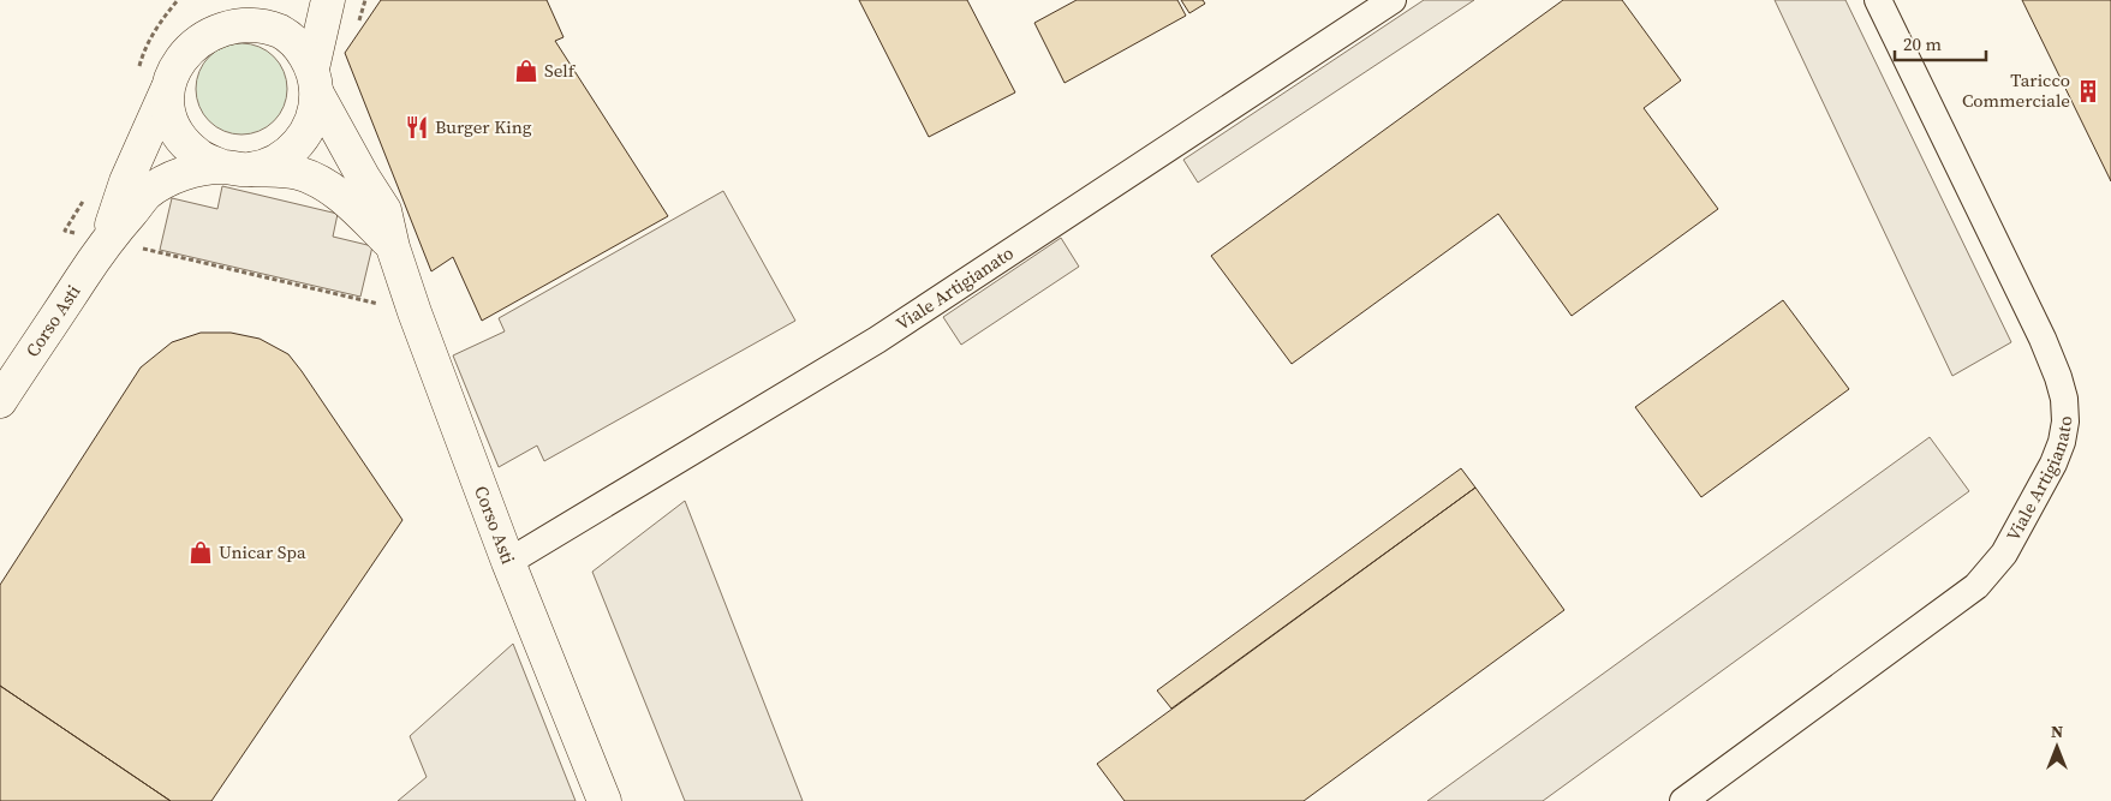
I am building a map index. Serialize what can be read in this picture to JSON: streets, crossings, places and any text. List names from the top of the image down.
{
  "streets": {
    "main road": ["Corso Asti"],
    "street": ["Viale Artigianato"]
  },
  "crossings": [
    ["Viale Artigianato", "Corso Asti"]
  ],
  "places": {
    "shop": ["Self", "Unicar Spa"],
    "building": ["Taricco Commerciale"],
    "restaurant": ["Burger King"]
  },
  "scale_bar": "20 m",
  "north": "top"
}
